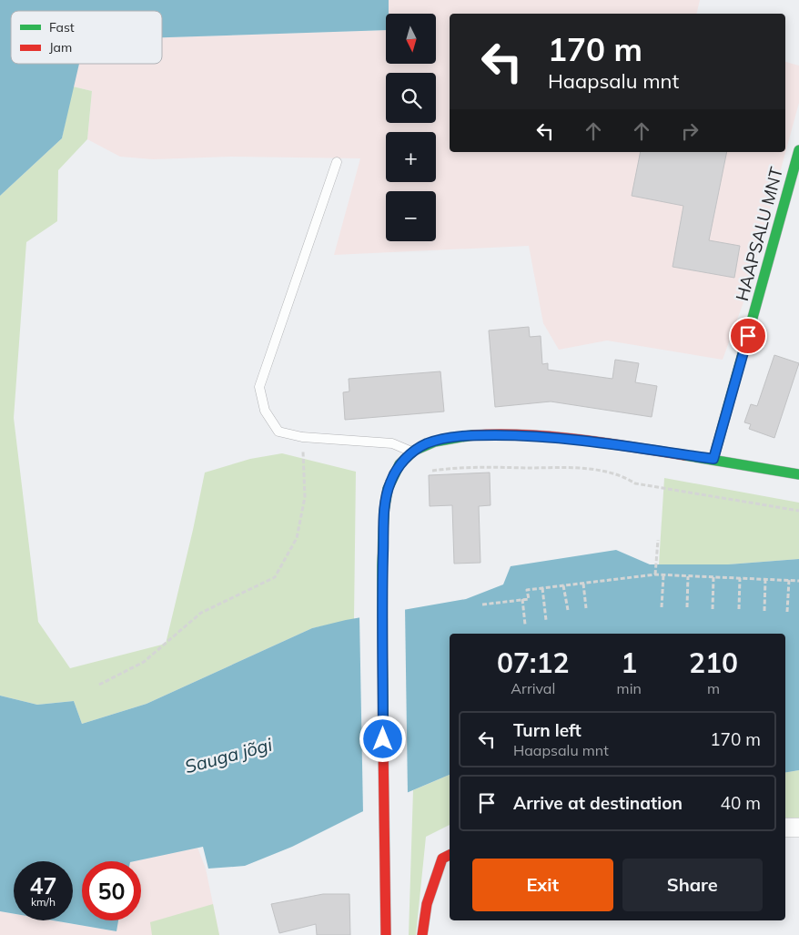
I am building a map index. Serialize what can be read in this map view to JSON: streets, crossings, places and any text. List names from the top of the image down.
{
  "streets": {
    "main road": ["HAAPSALU MNT"]
  },
  "water": ["Sauga jõgi"],
  "legend": ["Fast", "Jam"],
  "north": "bottom",
  "page": {
    "map_buttons": ["+", "−"],
    "turn": ["170 m", "Haapsalu mnt"],
    "eta": [
      "07:12",
      "Arrival",
      "1",
      "min",
      "210",
      "m"
    ],
    "list": [
      {
        "name": "Turn left",
        "note": "Haapsalu mnt",
        "value": "170 m"
      },
      {
        "name": "Arrive at destination",
        "value": "40 m"
      }
    ],
    "buttons": ["Exit", "Share"],
    "speed": "47 km/h",
    "limit": "50"
  }
}
